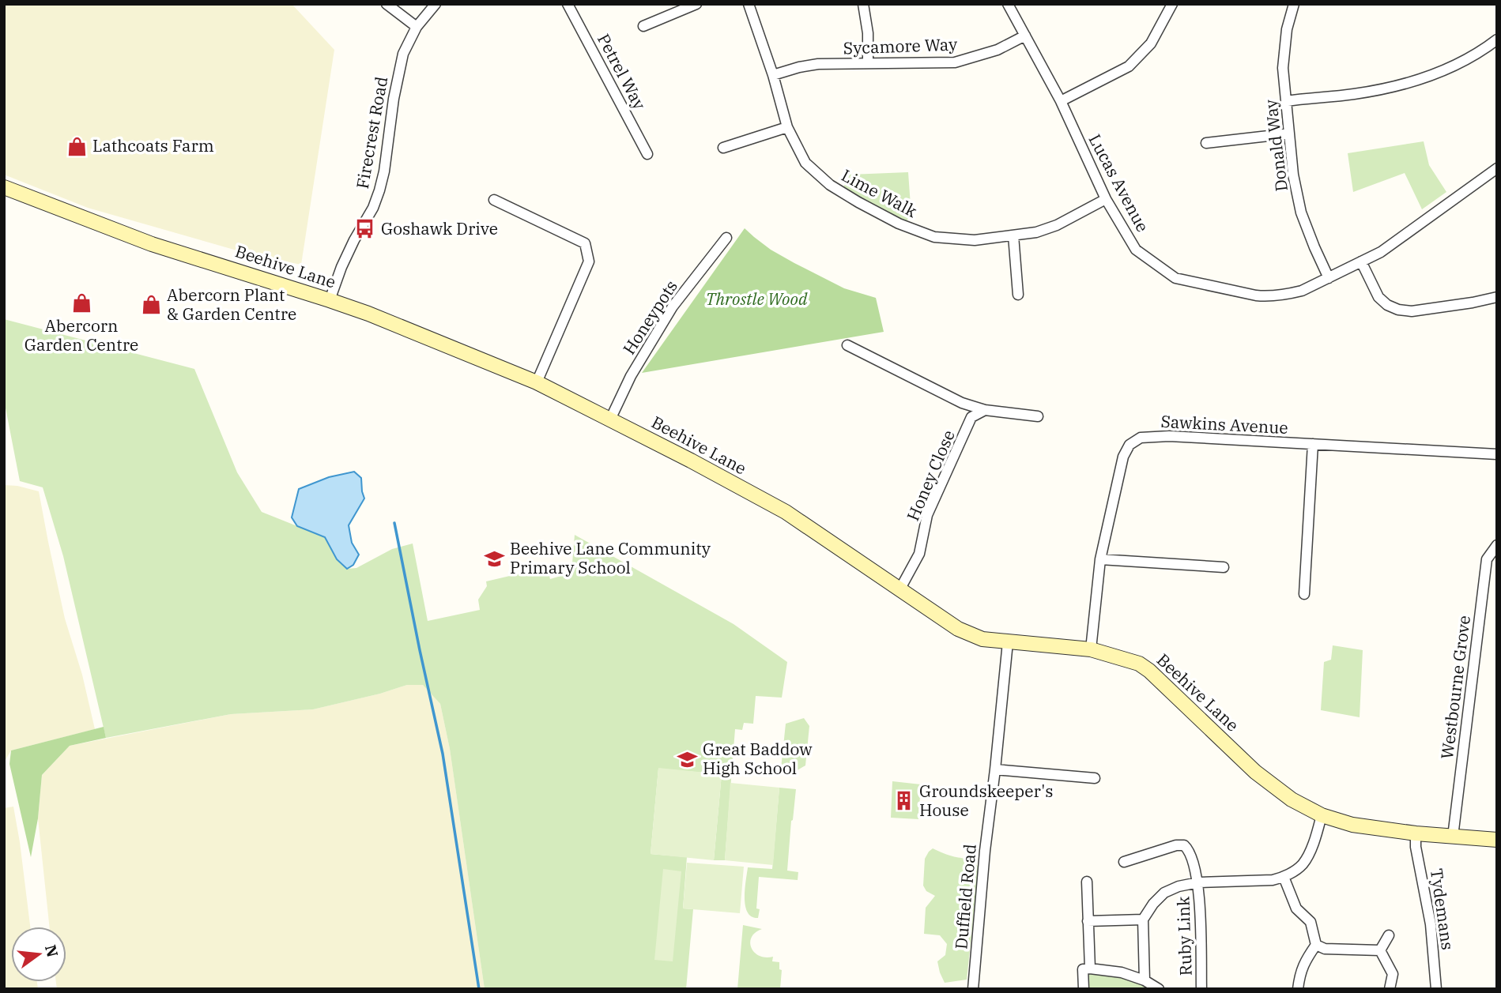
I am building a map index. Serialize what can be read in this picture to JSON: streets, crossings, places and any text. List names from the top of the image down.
{
  "streets": {
    "main road": ["Beehive Lane"],
    "street": [
      "Sycamore Way",
      "Petrel Way",
      "Firecrest Road",
      "Donald Way",
      "Lucas Avenue",
      "Lime Walk",
      "Honeypots",
      "Sawkins Avenue",
      "Honey Close",
      "Westbourne Grove",
      "Duffield Road",
      "Tydemans",
      "Ruby Link"
    ]
  },
  "crossings": [
    ["Sycamore Way", "Lucas Avenue"],
    ["Sycamore Way", "Lime Walk"],
    ["Firecrest Road", "Beehive Lane"],
    ["Donald Way", "Lucas Avenue"],
    ["Lucas Avenue", "Lime Walk"],
    ["Beehive Lane", "Honeypots"],
    ["Beehive Lane", "Sawkins Avenue"],
    ["Beehive Lane", "Honey Close"],
    ["Beehive Lane", "Westbourne Grove"],
    ["Beehive Lane", "Duffield Road"],
    ["Beehive Lane", "Tydemans"]
  ],
  "parks": ["Throstle Wood"],
  "places": {
    "shop": ["Lathcoats Farm", "Abercorn Garden Centre", "Abercorn Plant & Garden Centre"],
    "bus stop": ["Goshawk Drive"],
    "school or university": ["Beehive Lane Community Primary School", "Great Baddow High School"],
    "building": ["Groundskeeper's House"]
  },
  "north": "right"
}
